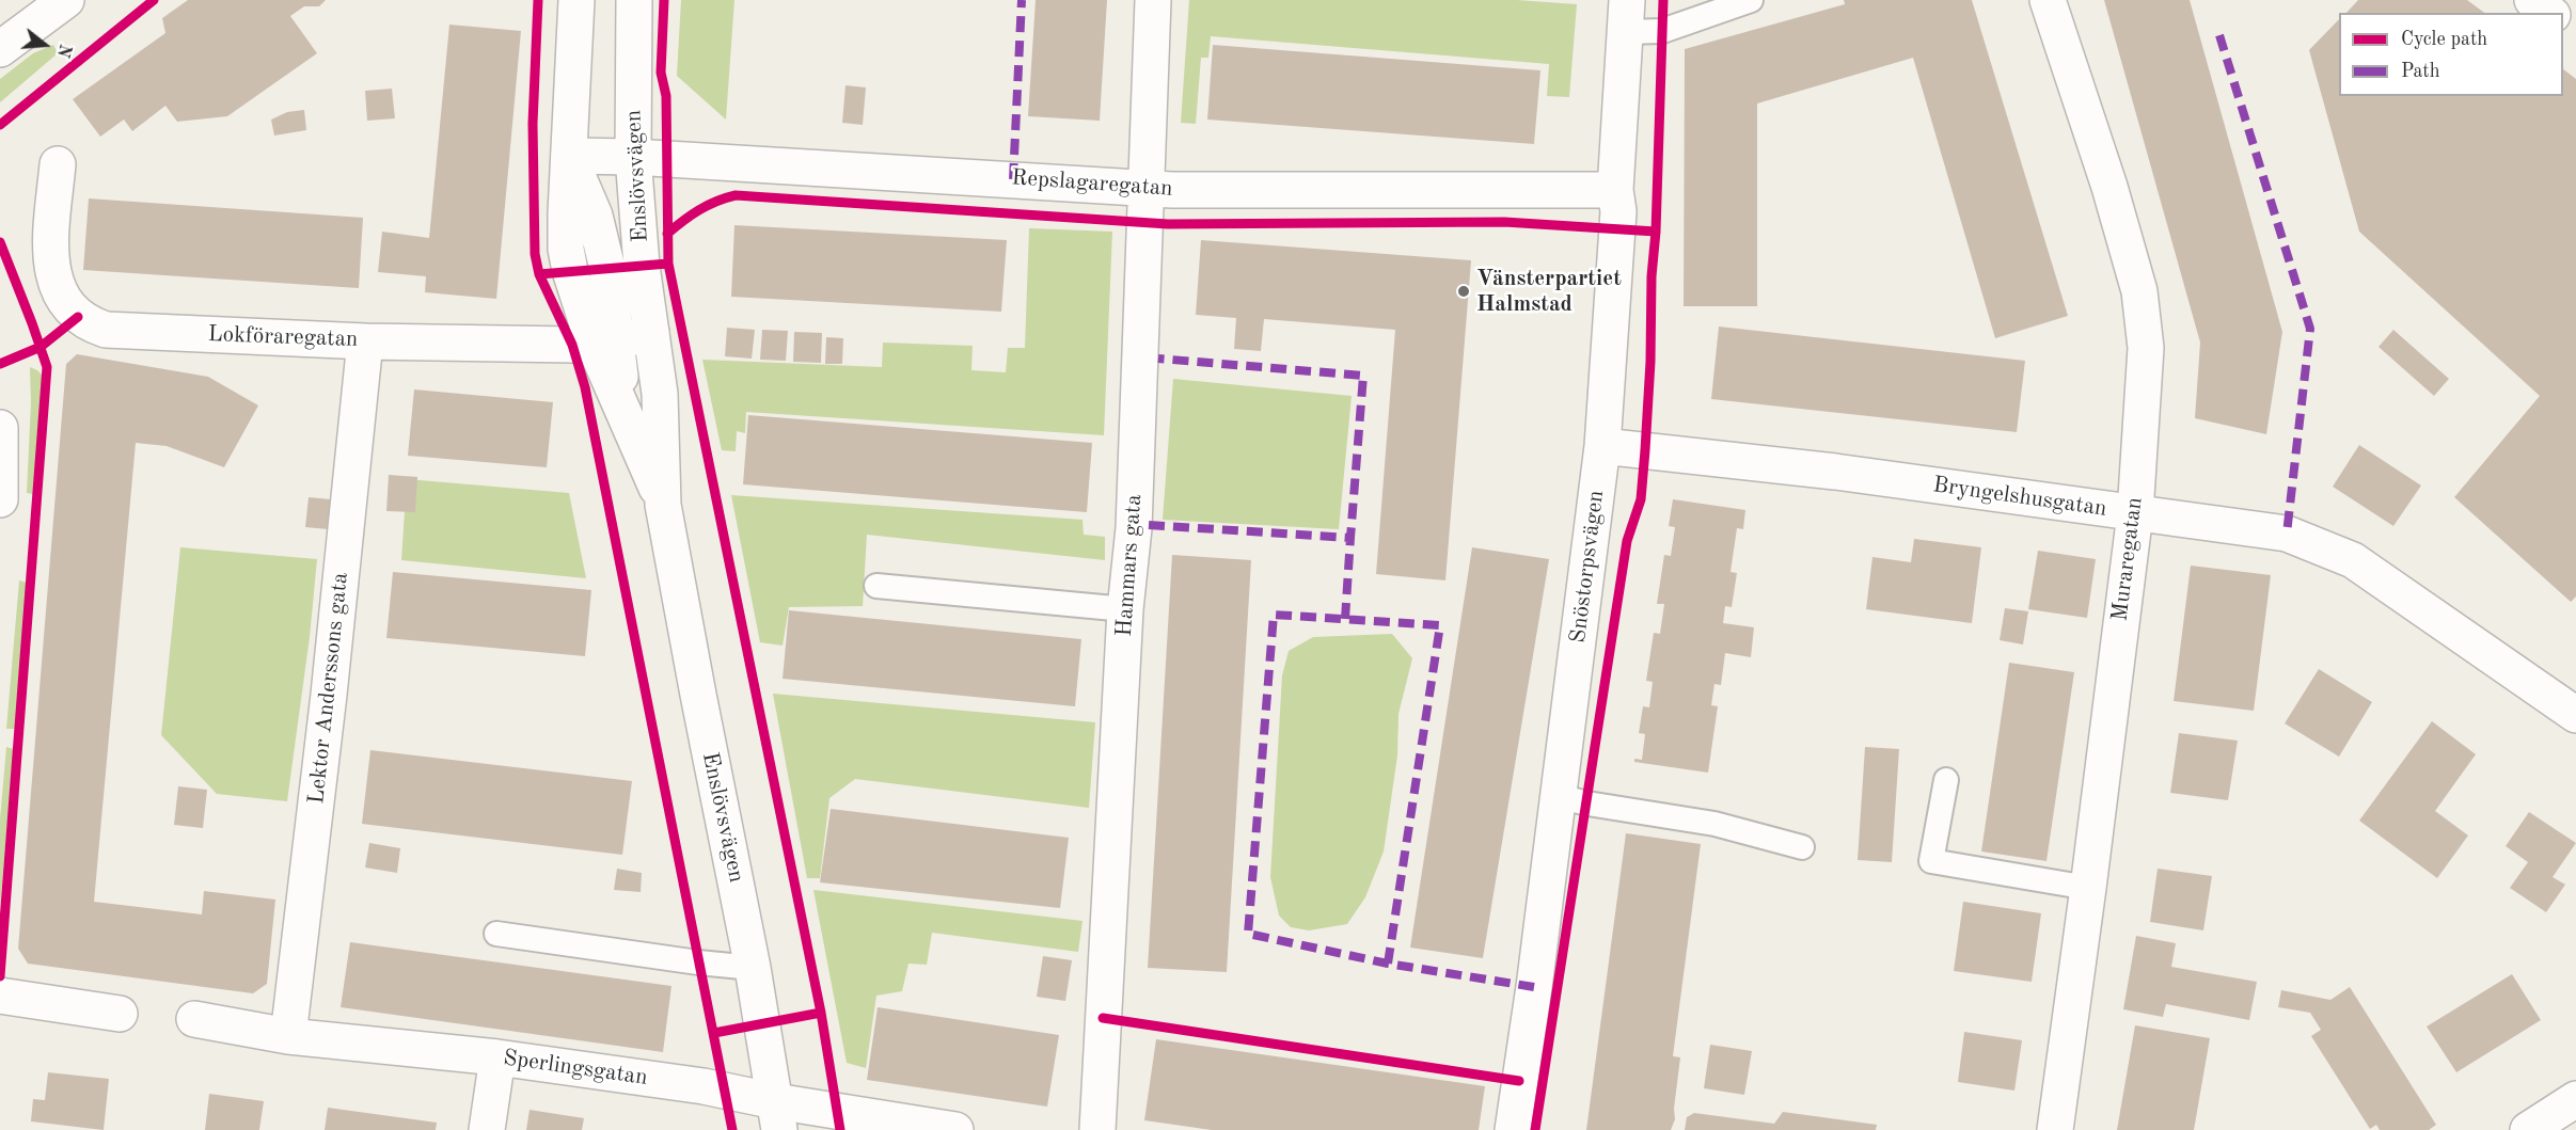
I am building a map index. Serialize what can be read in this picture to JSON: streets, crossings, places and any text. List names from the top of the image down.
{
  "streets": {
    "main road": [
      "Enslövsvägen",
      "Repslagaregatan",
      "Lokföraregatan",
      "Bryngelshusgatan",
      "Muraregatan",
      "Hammars gata",
      "Snöstorpsvägen",
      "Lektor Anderssons gata",
      "Sperlingsgatan"
    ]
  },
  "crossings": [
    ["Enslövsvägen", "Repslagaregatan"],
    ["Enslövsvägen", "Lokföraregatan"],
    ["Enslövsvägen", "Sperlingsgatan"],
    ["Repslagaregatan", "Hammars gata"],
    ["Repslagaregatan", "Snöstorpsvägen"],
    ["Lokföraregatan", "Lektor Anderssons gata"],
    ["Bryngelshusgatan", "Muraregatan"],
    ["Bryngelshusgatan", "Snöstorpsvägen"],
    ["Lektor Anderssons gata", "Sperlingsgatan"]
  ],
  "places": ["Vänsterpartiet Halmstad"],
  "legend": ["Cycle path", "Path"],
  "north": "right"
}
